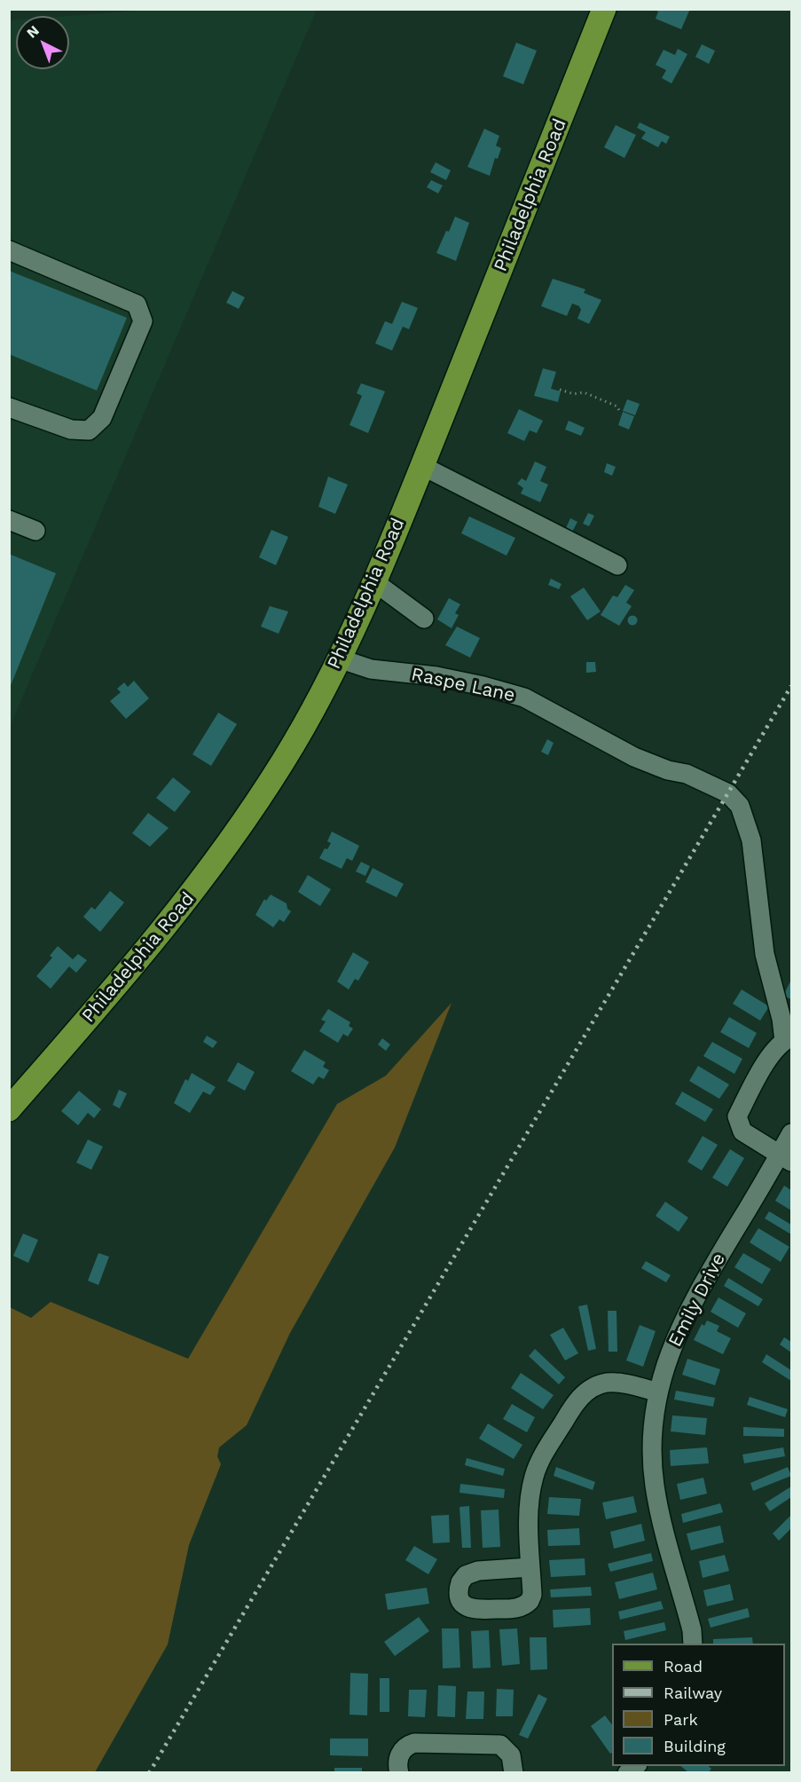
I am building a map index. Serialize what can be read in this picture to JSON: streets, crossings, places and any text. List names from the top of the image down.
{
  "streets": {
    "main road": ["Philadelphia Road"],
    "street": ["Raspe Lane", "Emily Drive"]
  },
  "crossings": [
    ["Philadelphia Road", "Raspe Lane"]
  ],
  "legend": [
    "Road",
    "Railway",
    "Park",
    "Building"
  ],
  "north": "top left"
}
